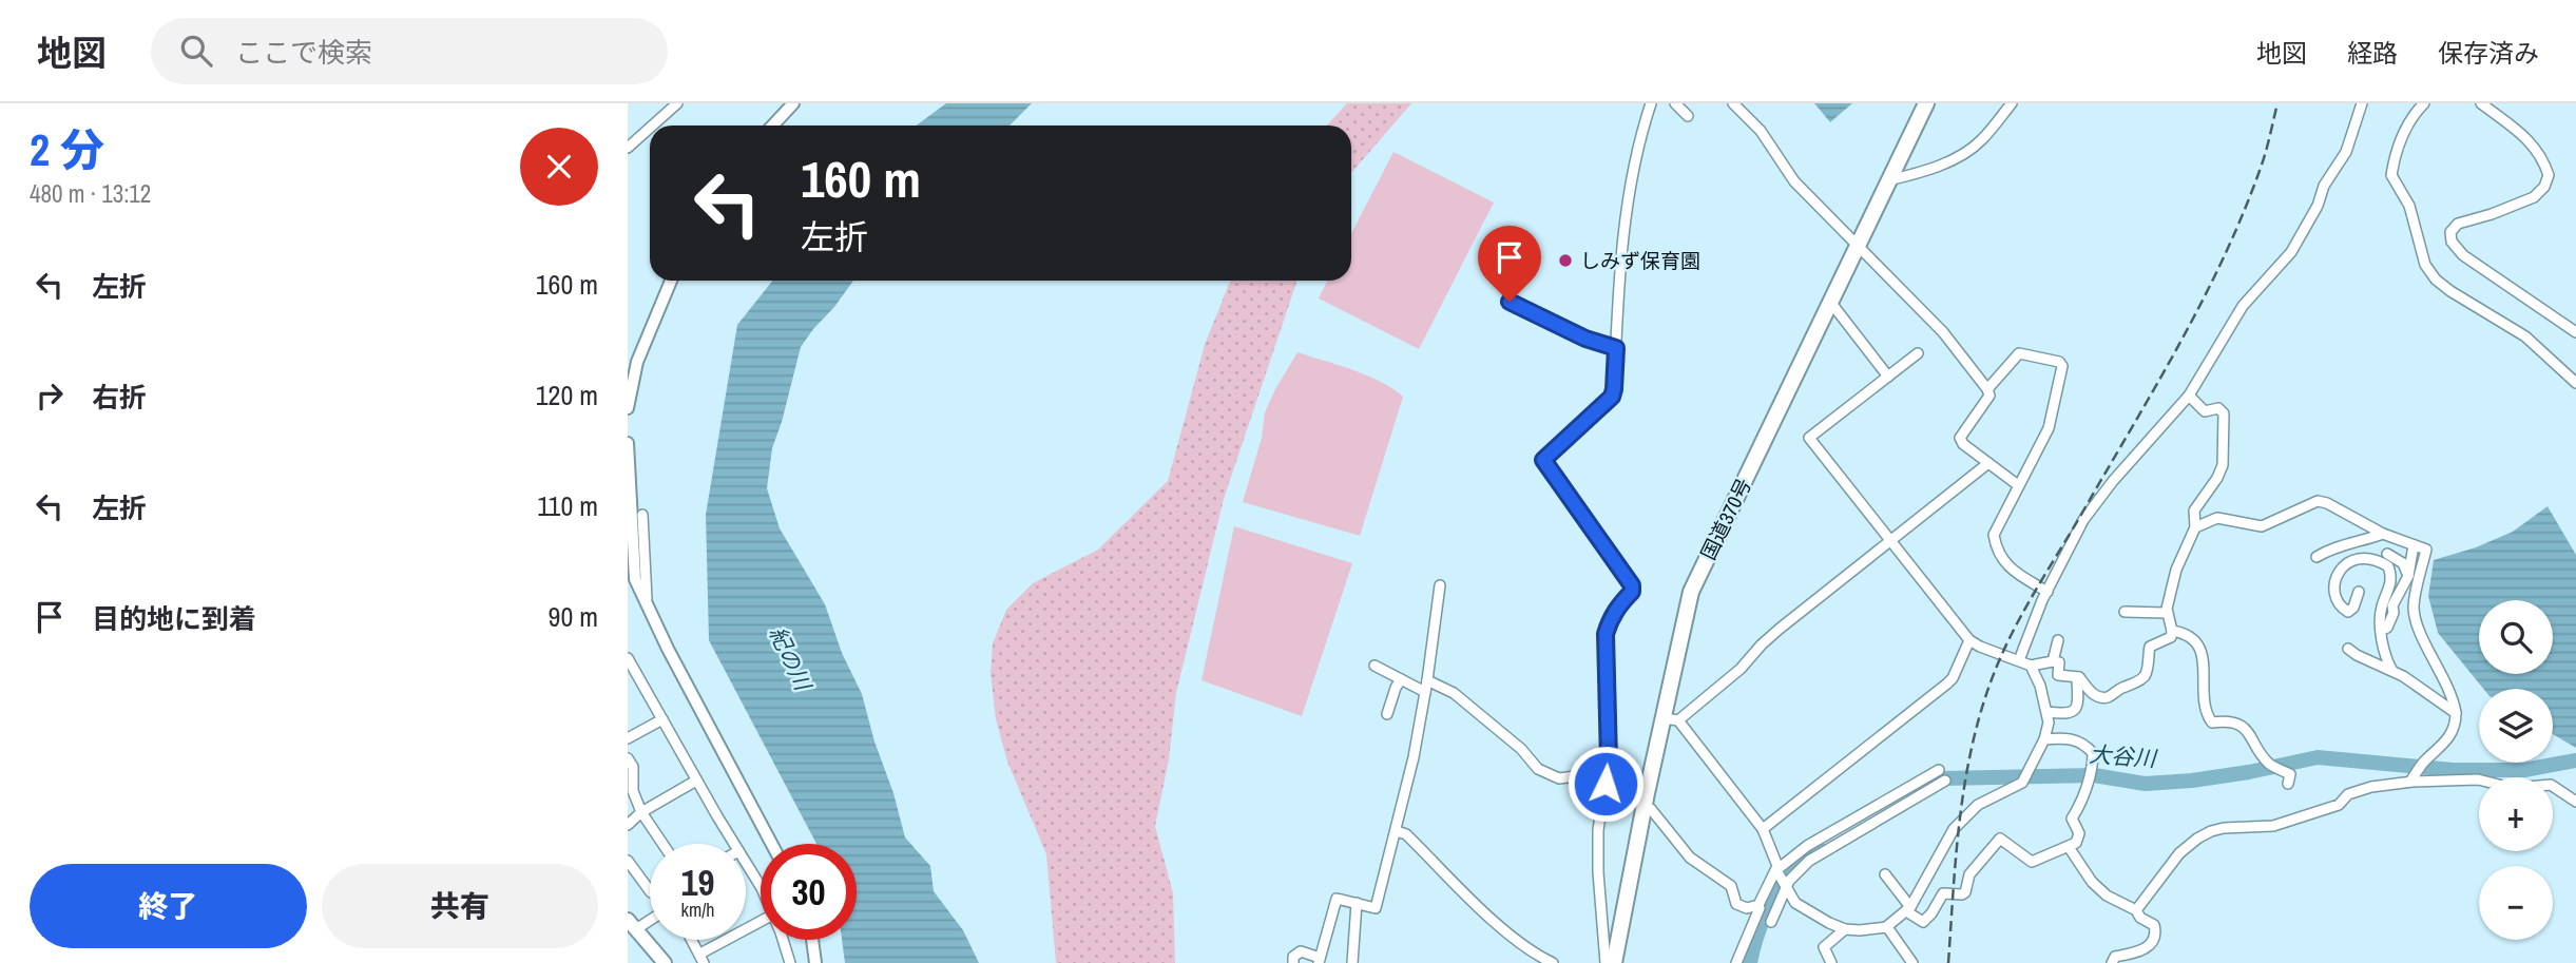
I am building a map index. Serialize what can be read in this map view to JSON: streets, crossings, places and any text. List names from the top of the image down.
{
  "streets": {
    "highway": ["国道370号"]
  },
  "water": ["紀の川", "大谷川"],
  "places": ["しみず保育園"],
  "page": {
    "header": "地図",
    "search": "ここで検索",
    "nav": ["地図", "経路", "保存済み"],
    "heading": ["2 分", "480 m · 13:12"],
    "turn": ["160 m", "左折"],
    "list": [
      {
        "name": "左折",
        "value": "160 m"
      },
      {
        "name": "右折",
        "value": "120 m"
      },
      {
        "name": "左折",
        "value": "110 m"
      },
      {
        "name": "目的地に到着",
        "value": "90 m"
      }
    ],
    "map_buttons": ["+", "−"],
    "speed": "19 km/h",
    "limit": "30",
    "buttons": ["終了", "共有"]
  }
}
